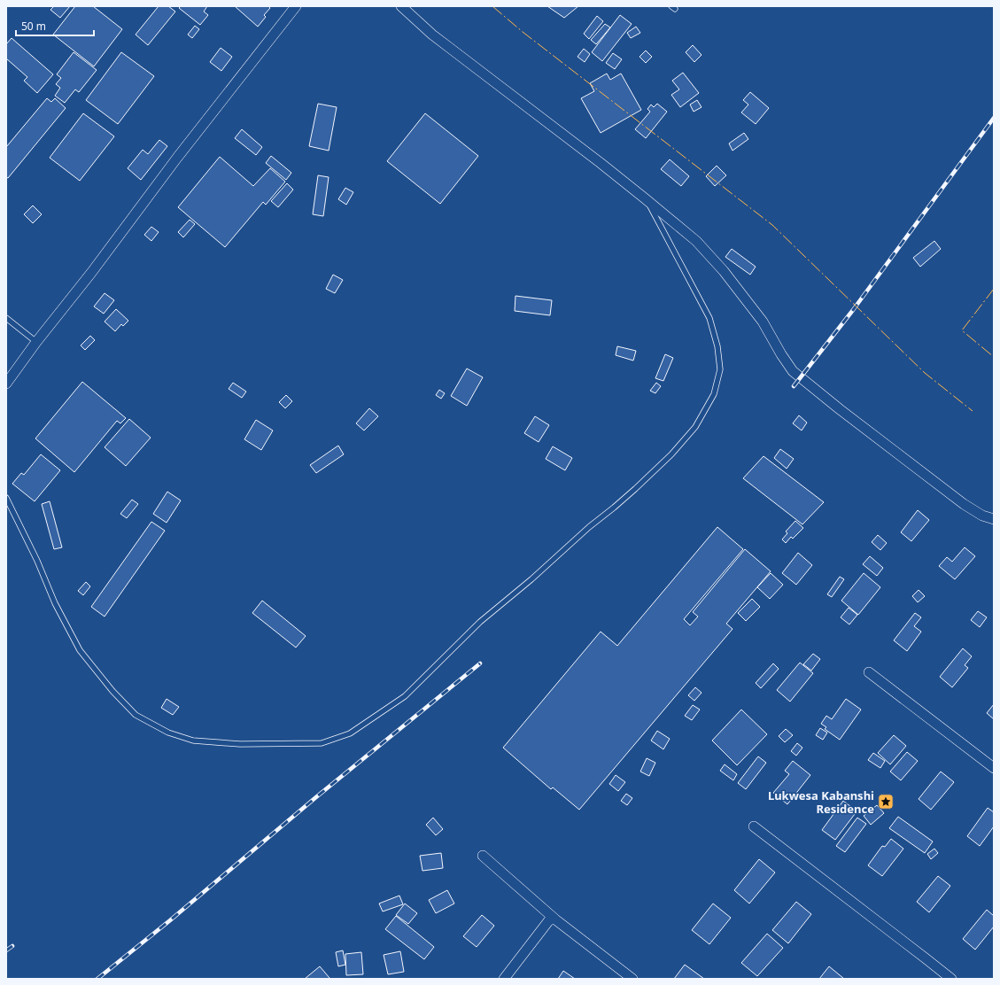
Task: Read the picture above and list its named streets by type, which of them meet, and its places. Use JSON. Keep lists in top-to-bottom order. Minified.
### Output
{"places":{"place":["Lukwesa Kabanshi Residence"]},"scale_bar":"50 m"}
